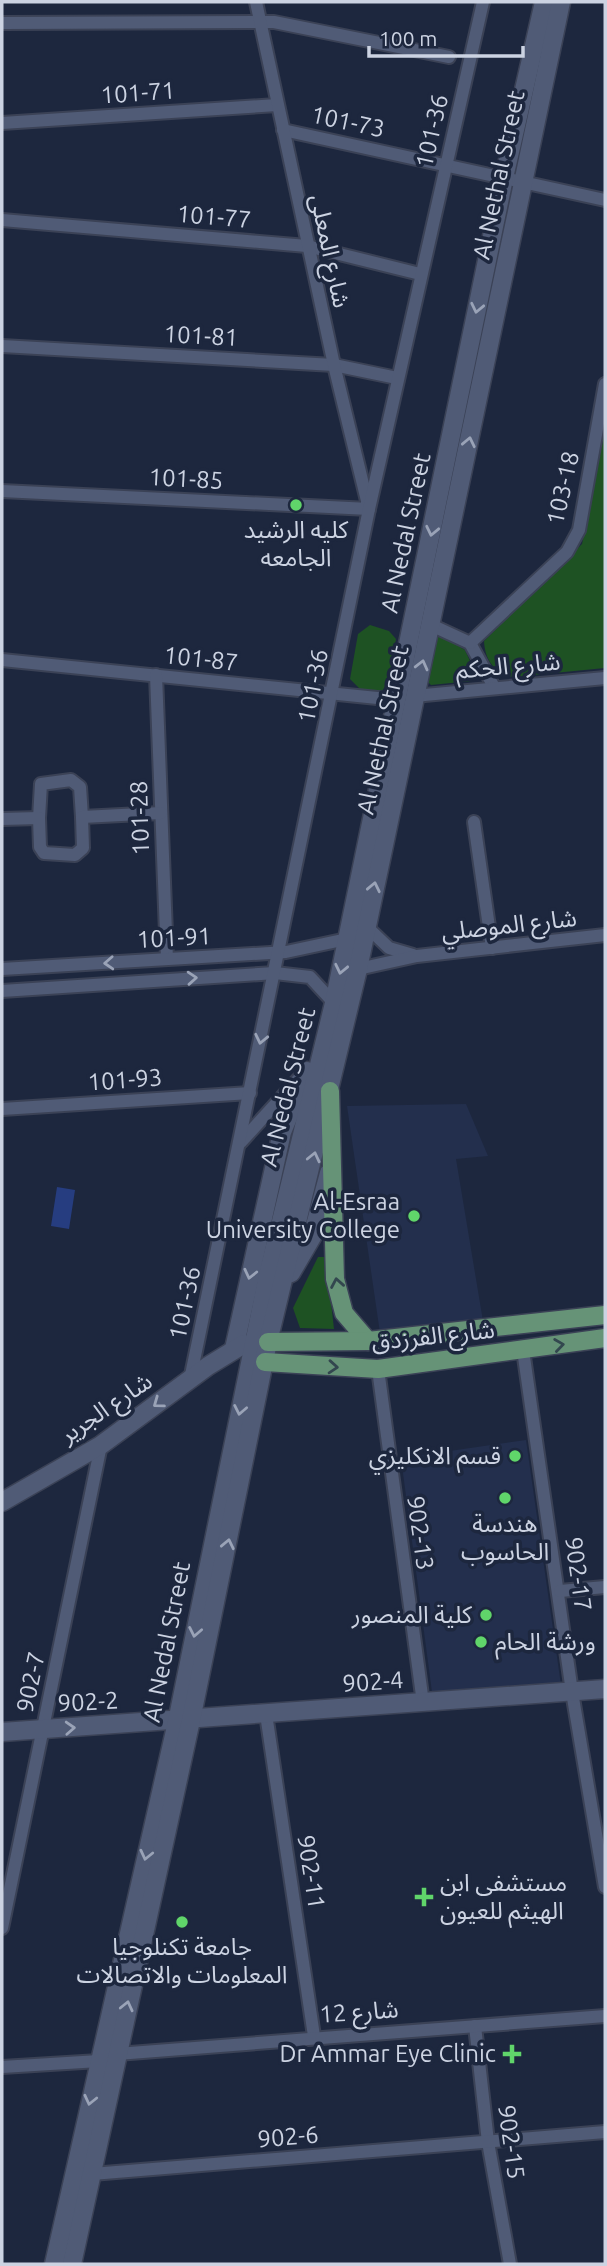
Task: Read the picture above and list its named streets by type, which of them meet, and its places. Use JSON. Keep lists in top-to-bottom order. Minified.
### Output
{"streets":{"main road":["Al Nethal Street","Al Nedal Street","شارع الفرزدق","شارع الجرير","902-4","902-2"],"street":["101-71","101-73","101-36","101-77","شارع المعلى","101-81","101-85","103-18","101-87","شارع الحكم","101-28","شارع الموصلي","101-91","101-93","902-13","902-17","902-7","902-11","شارع 12","902-6","902-15"]},"crossings":[["101-71","شارع المعلى"],["101-73","101-36"],["101-73","Al Nethal Street"],["101-73","شارع المعلى"],["101-73","Al Nedal Street"],["101-36","101-77"],["101-36","شارع المعلى"],["101-36","101-81"],["101-36","101-85"],["101-36","101-87"],["101-36","101-91"],["101-36","101-93"],["101-36","شارع الجرير"],["Al Nethal Street","Al Nedal Street"],["Al Nethal Street","101-87"],["Al Nethal Street","شارع الحكم"],["Al Nethal Street","شارع الموصلي"],["Al Nethal Street","شارع الفرزدق"],["Al Nethal Street","شارع الجرير"],["101-77","شارع المعلى"],["شارع المعلى","101-81"],["شارع المعلى","101-85"],["Al Nedal Street","101-87"],["Al Nedal Street","شارع الحكم"],["Al Nedal Street","101-91"],["Al Nedal Street","شارع الفرزدق"],["Al Nedal Street","شارع الجرير"],["Al Nedal Street","902-4"],["Al Nedal Street","902-2"],["Al Nedal Street","شارع 12"],["Al Nedal Street","902-6"],["101-87","شارع الحكم"],["101-87","101-28"],["101-28","101-91"],["شارع الفرزدق","شارع الجرير"],["شارع الفرزدق","902-13"],["شارع الفرزدق","902-17"],["شارع الجرير","902-7"],["902-13","902-4"],["902-17","902-4"],["902-7","902-2"],["902-4","902-2"],["902-4","902-11"],["902-11","شارع 12"],["شارع 12","902-15"],["902-6","902-15"]],"one_way":["شارع الجرير","902-2"],"places":{"other":["كليه الرشيد الجامعه","Al-Esraa University College","قسم الانكليزي","هندسة الحاسوب","كلية المنصور","ورشة الحام","جامعة تكنلوجيا المعلومات والاتصالات"],"health":["مستشفى ابن الهيثم للعيون","Dr Ammar Eye Clinic"]},"scale_bar":"100 m"}
